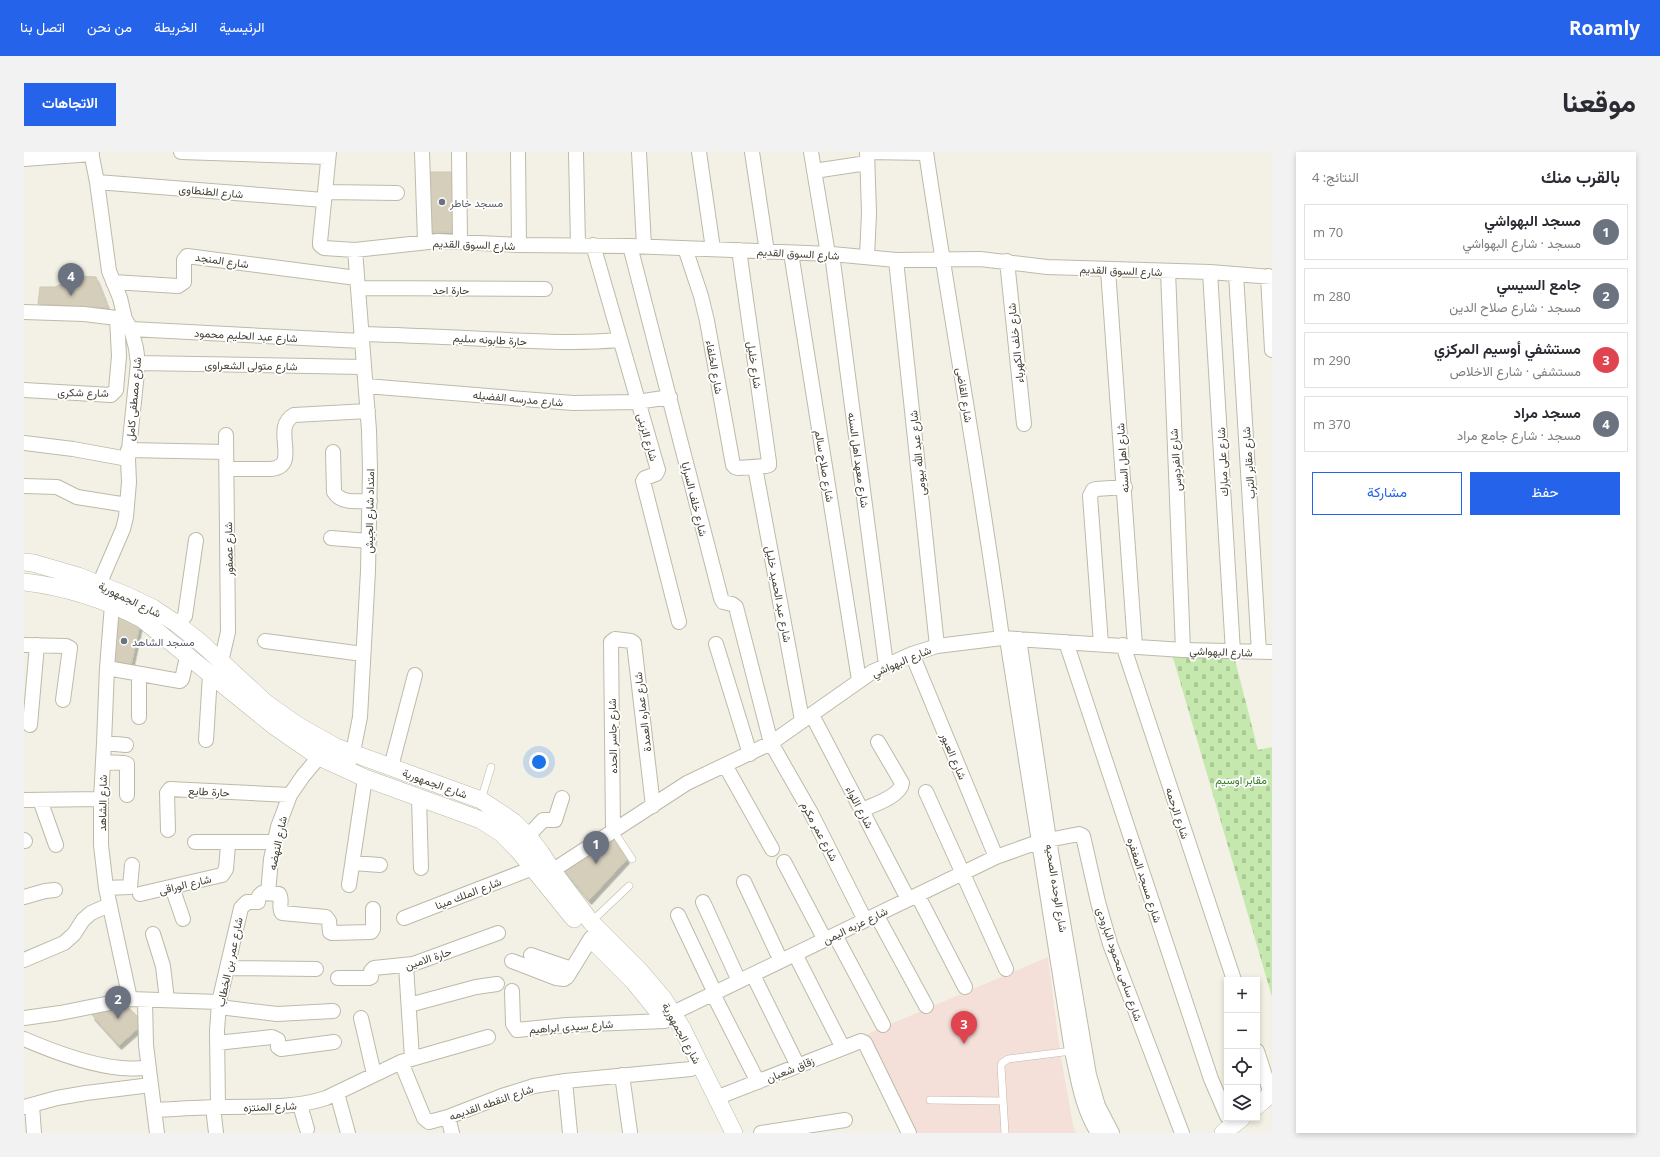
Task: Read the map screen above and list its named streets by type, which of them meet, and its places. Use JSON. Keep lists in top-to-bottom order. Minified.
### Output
{"streets":{"street":["شارع الطنطاوى","شارع السوق القديم","شارع المنجد","حارة احد","شارع عبد الحليم محمود","حارة طابونه سليم","شارع خلف الكهرباء","شارع متولى الشعراوى","شارع خليل","شارع الخلفاء","شارع شكرى","شارع القاضى","شارع مدرسه الفضيله","شارع مصطفى كامل","شارع الزينى","شارع عبد الله بيومى","شارع اهل السنه","شارع معهد اهل السنه","شارع الفردوس","شارع على مبارك","شارع مقابر الترب","شارع صلاح سالم","شارع خلف السرايا","امتداد شارع الجيش","شارع عصفور","شارع عبد الحميد خليل","شارع الجمهورية","شارع البهواشي","شارع عماره العمدة","شارع جاسر الحده","شارع العبور","حارة طايع","شارع الشاهد","شارع اللواء","شارع الرحمه","شارع عمر مكرم","شارع النهضه","شارع مسجد المغفره","شارع الوراقى","شارع الوحده الصحيه","شارع الملك مينا","شارع عزبه اليمن","حارة الامين","شارع عمر بن الخطاب","شارع سامى محمود البارودى","شارع سيدى ابراهيم","زقاق شعبان","شارع النقطه القديمه","شارع المنتزه"]},"crossings":[["شارع الطنطاوى","شارع السوق القديم"],["شارع الطنطاوى","شارع مصطفى كامل"],["شارع السوق القديم","شارع خلف الكهرباء"],["شارع السوق القديم","شارع خليل"],["شارع السوق القديم","شارع الخلفاء"],["شارع السوق القديم","شارع القاضى"],["شارع السوق القديم","شارع الزينى"],["شارع السوق القديم","شارع عبد الله بيومى"],["شارع السوق القديم","شارع اهل السنه"],["شارع السوق القديم","شارع معهد اهل السنه"],["شارع السوق القديم","شارع الفردوس"],["شارع السوق القديم","شارع على مبارك"],["شارع السوق القديم","شارع مقابر الترب"],["شارع السوق القديم","شارع صلاح سالم"],["شارع السوق القديم","شارع خلف السرايا"],["شارع السوق القديم","امتداد شارع الجيش"],["شارع المنجد","حارة احد"],["شارع المنجد","شارع مصطفى كامل"],["شارع المنجد","امتداد شارع الجيش"],["حارة احد","امتداد شارع الجيش"],["شارع عبد الحليم محمود","حارة طابونه سليم"],["شارع عبد الحليم محمود","شارع شكرى"],["شارع عبد الحليم محمود","شارع مصطفى كامل"],["شارع عبد الحليم محمود","امتداد شارع الجيش"],["حارة طابونه سليم","شارع الزينى"],["حارة طابونه سليم","امتداد شارع الجيش"],["شارع متولى الشعراوى","شارع مصطفى كامل"],["شارع متولى الشعراوى","امتداد شارع الجيش"],["شارع خليل","شارع الخلفاء"],["شارع خليل","شارع عبد الحميد خليل"],["شارع الخلفاء","شارع عبد الحميد خليل"],["شارع شكرى","شارع مصطفى كامل"],["شارع القاضى","شارع البهواشي"],["شارع القاضى","شارع الوحده الصحيه"],["شارع مدرسه الفضيله","شارع الزينى"],["شارع مدرسه الفضيله","شارع خلف السرايا"],["شارع مدرسه الفضيله","امتداد شارع الجيش"],["شارع مصطفى كامل","شارع الجمهورية"],["شارع عبد الله بيومى","شارع البهواشي"],["شارع اهل السنه","شارع البهواشي"],["شارع اهل السنه","شارع الرحمه"],["شارع معهد اهل السنه","شارع البهواشي"],["شارع الفردوس","شارع البهواشي"],["شارع على مبارك","شارع البهواشي"],["شارع مقابر الترب","شارع البهواشي"],["شارع صلاح سالم","شارع البهواشي"],["شارع خلف السرايا","شارع البهواشي"],["شارع خلف السرايا","شارع عمر مكرم"],["امتداد شارع الجيش","شارع الجمهورية"],["شارع عصفور","شارع الجمهورية"],["شارع عبد الحميد خليل","شارع البهواشي"],["شارع عبد الحميد خليل","شارع اللواء"],["شارع الجمهورية","شارع البهواشي"],["شارع الجمهورية","شارع الشاهد"],["شارع الجمهورية","شارع النهضه"],["شارع الجمهورية","شارع الملك مينا"],["شارع الجمهورية","شارع عزبه اليمن"],["شارع الجمهورية","شارع سيدى ابراهيم"],["شارع الجمهورية","زقاق شعبان"],["شارع الجمهورية","شارع النقطه القديمه"],["شارع البهواشي","شارع عماره العمدة"],["شارع البهواشي","شارع جاسر الحده"],["شارع البهواشي","شارع العبور"],["شارع البهواشي","شارع اللواء"],["شارع البهواشي","شارع الرحمه"],["شارع البهواشي","شارع عمر مكرم"],["شارع البهواشي","شارع مسجد المغفره"],["شارع البهواشي","شارع الوحده الصحيه"],["شارع البهواشي","شارع الملك مينا"],["شارع عماره العمدة","شارع جاسر الحده"],["شارع العبور","شارع عزبه اليمن"],["حارة طايع","شارع النهضه"],["شارع اللواء","شارع عزبه اليمن"],["شارع عمر مكرم","شارع عزبه اليمن"],["شارع النهضه","شارع عمر بن الخطاب"],["شارع الوحده الصحيه","شارع عزبه اليمن"],["شارع الوحده الصحيه","شارع سامى محمود البارودى"],["شارع عزبه اليمن","شارع سامى محمود البارودى"],["شارع عزبه اليمن","شارع سيدى ابراهيم"],["شارع عمر بن الخطاب","شارع المنتزه"],["شارع النقطه القديمه","شارع المنتزه"]],"parks":["مقابر اوسيم"],"places":["مسجد خاطر","مسجد الشاهد"],"page":{"header":"Roamly","nav":["الرئيسية","الخريطة","من نحن","اتصل بنا"],"title":"موقعنا","buttons":["الاتجاهات",["حفظ","مشاركة"]],"heading":["بالقرب منك","النتائج: 4"],"list":[{"mark":"1","name":"مسجد البهواشي","note":"مسجد · شارع البهواشي","value":"70 m"},{"mark":"2","name":"جامع السيسي","note":"مسجد · شارع صلاح الدين","value":"280 m"},{"mark":"3","name":"مستشفي أوسيم المركزي","note":"مستشفى · شارع الاخلاص","value":"290 m"},{"mark":"4","name":"مسجد مراد","note":"مسجد · شارع جامع مراد","value":"370 m"}],"pins":["4","1","2","3"],"map_buttons":["+","−"]}}
